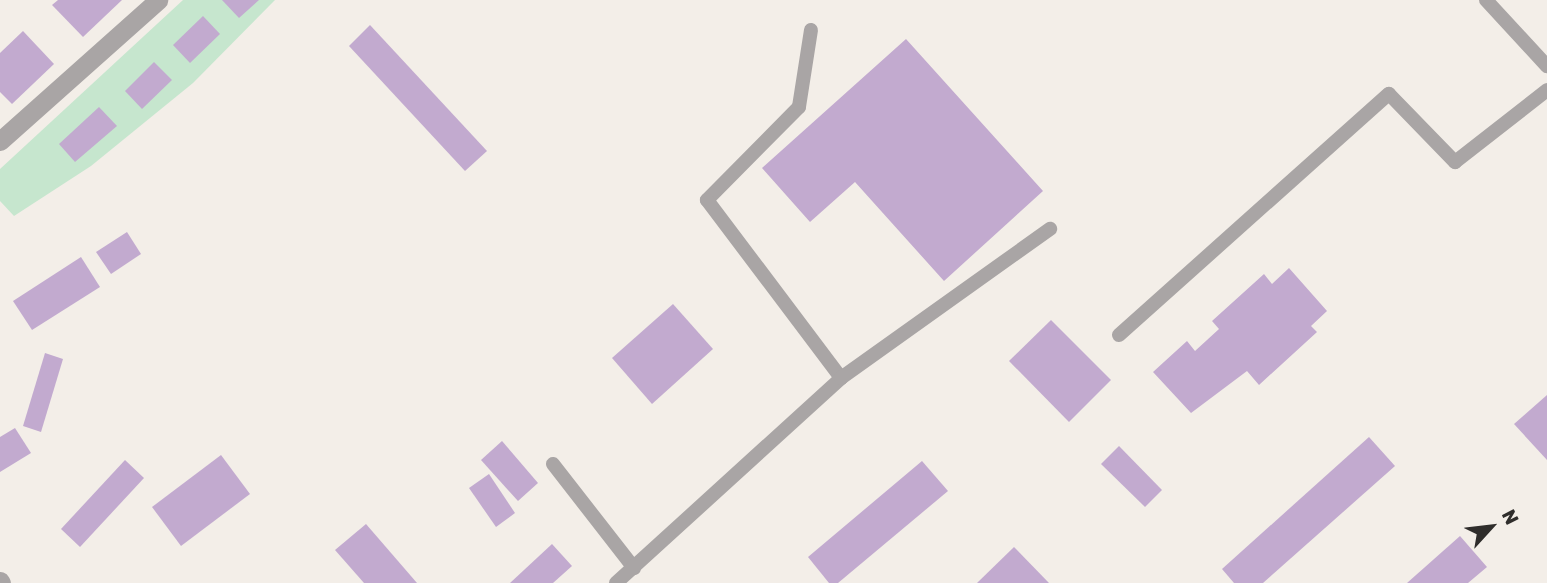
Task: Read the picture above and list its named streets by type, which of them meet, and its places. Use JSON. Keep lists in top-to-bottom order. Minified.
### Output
{"north":"top right"}
